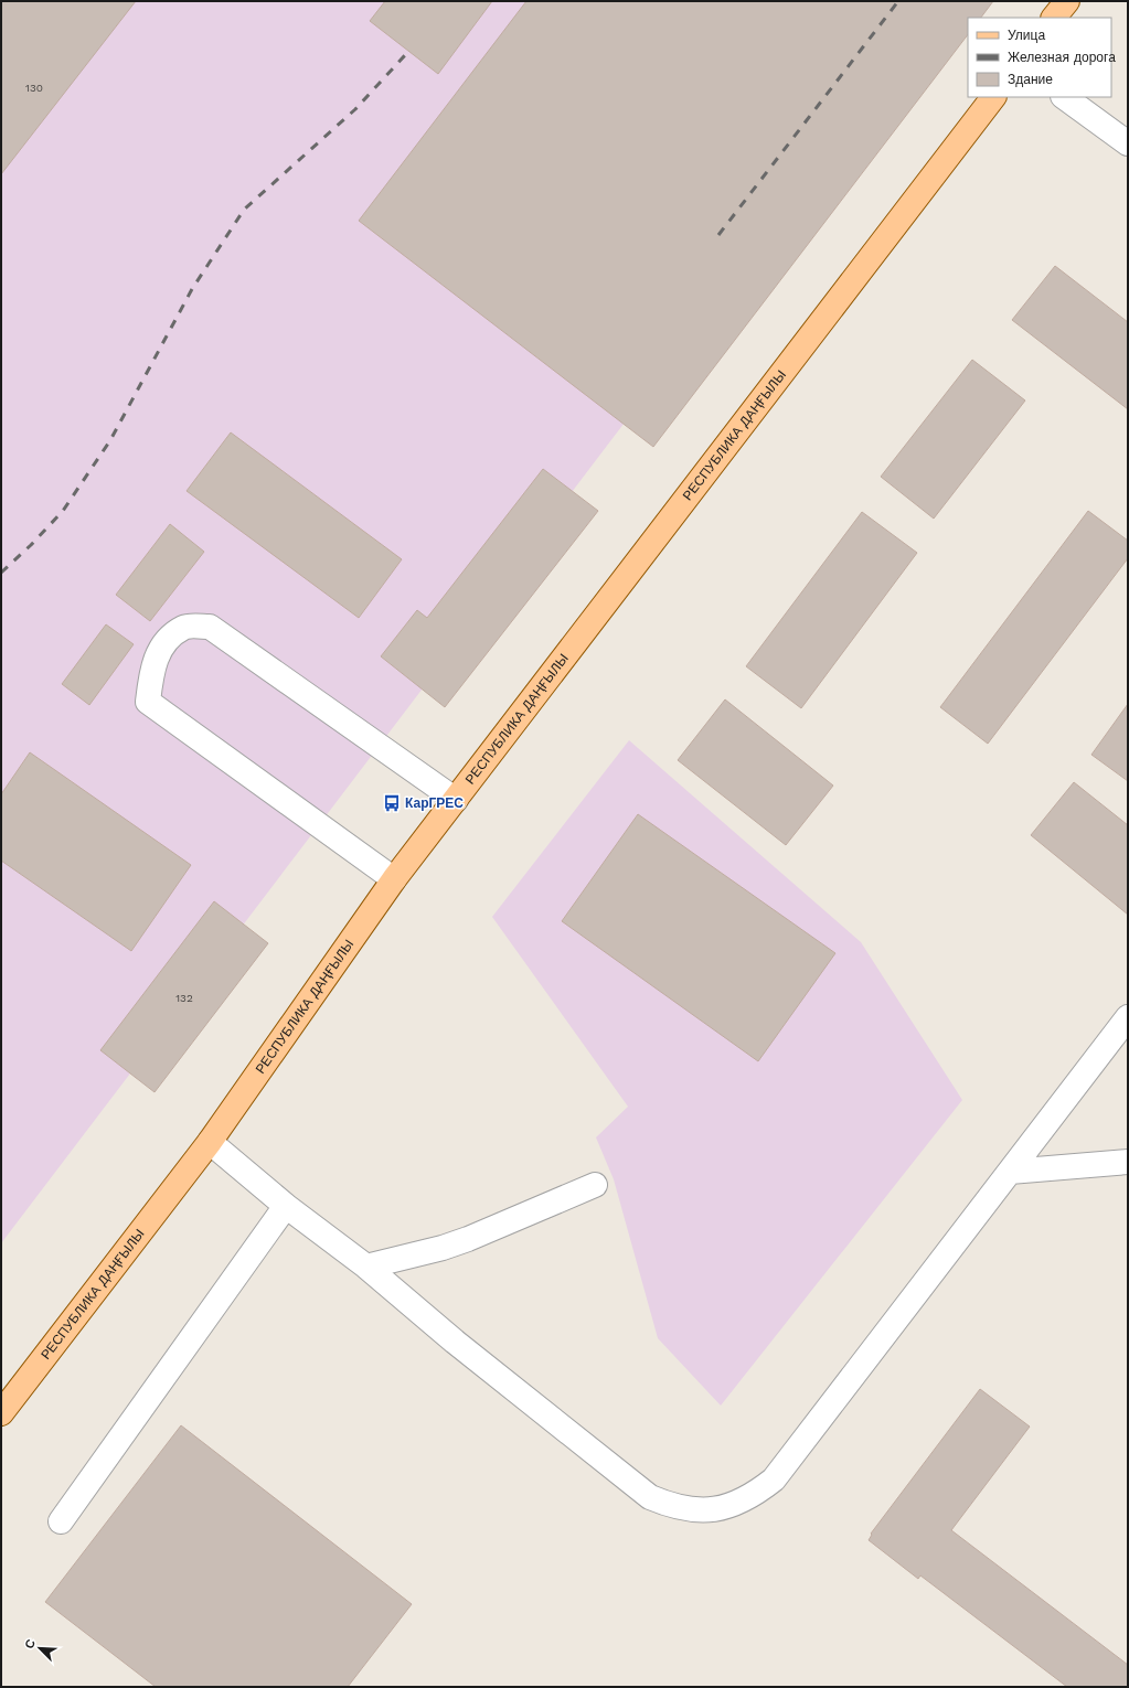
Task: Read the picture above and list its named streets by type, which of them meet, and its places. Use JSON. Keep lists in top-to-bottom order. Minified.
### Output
{"streets":{"main road":["РЕСПУБЛИКА ДАҢҒЫЛЫ"]},"places":{"bus stop":["КарГРЕС"]},"house_numbers":["130","132"],"legend":["Улица","Железная дорога","Здание"],"north":"top left"}
